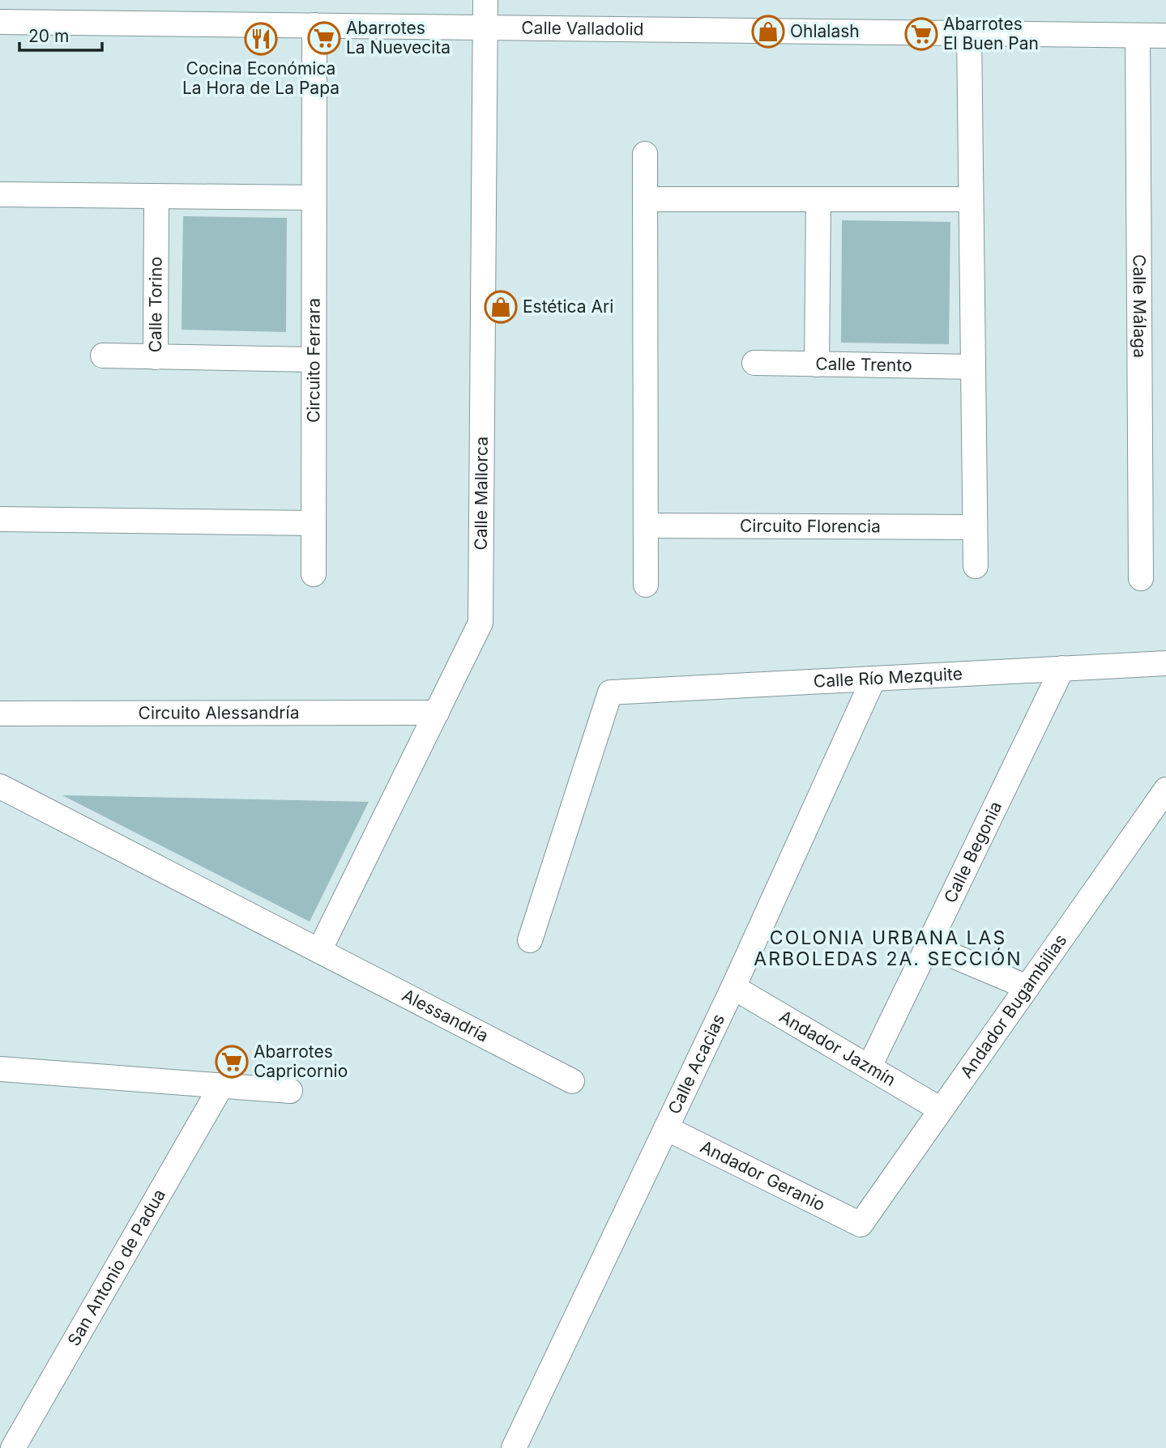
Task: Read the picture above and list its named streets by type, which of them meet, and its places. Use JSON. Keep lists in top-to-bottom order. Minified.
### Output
{"streets":{"street":["Calle Valladolid","Calle Torino","Calle Málaga","Circuito Ferrara","Calle Trento","Calle Mallorca","Circuito Florencia","Calle Río Mezquite","Circuito Alessandría","Calle Begonia","Andador Bugambilias","Alessandría","Andador Jazmín","Calle Acacias","Andador Geranio","San Antonio de Padua"]},"crossings":[["Calle Valladolid","Calle Málaga"],["Calle Valladolid","Circuito Ferrara"],["Calle Valladolid","Calle Mallorca"],["Calle Torino","Circuito Ferrara"],["Calle Mallorca","Circuito Alessandría"],["Calle Mallorca","Alessandría"],["Calle Río Mezquite","Calle Begonia"],["Calle Río Mezquite","Calle Acacias"],["Calle Begonia","Andador Jazmín"],["Andador Bugambilias","Andador Jazmín"],["Andador Bugambilias","Andador Geranio"],["Andador Jazmín","Calle Acacias"],["Calle Acacias","Andador Geranio"]],"districts":["COLONIA URBANA LAS ARBOLEDAS 2A. SECCIÓN"],"places":{"shop":["Ohlalash","Estética Ari"],"supermarket":["Abarrotes El Buen Pan","Abarrotes La Nuevecita","Abarrotes Capricornio"],"restaurant":["Cocina Económica La Hora de La Papa"]},"scale_bar":"20 m"}
